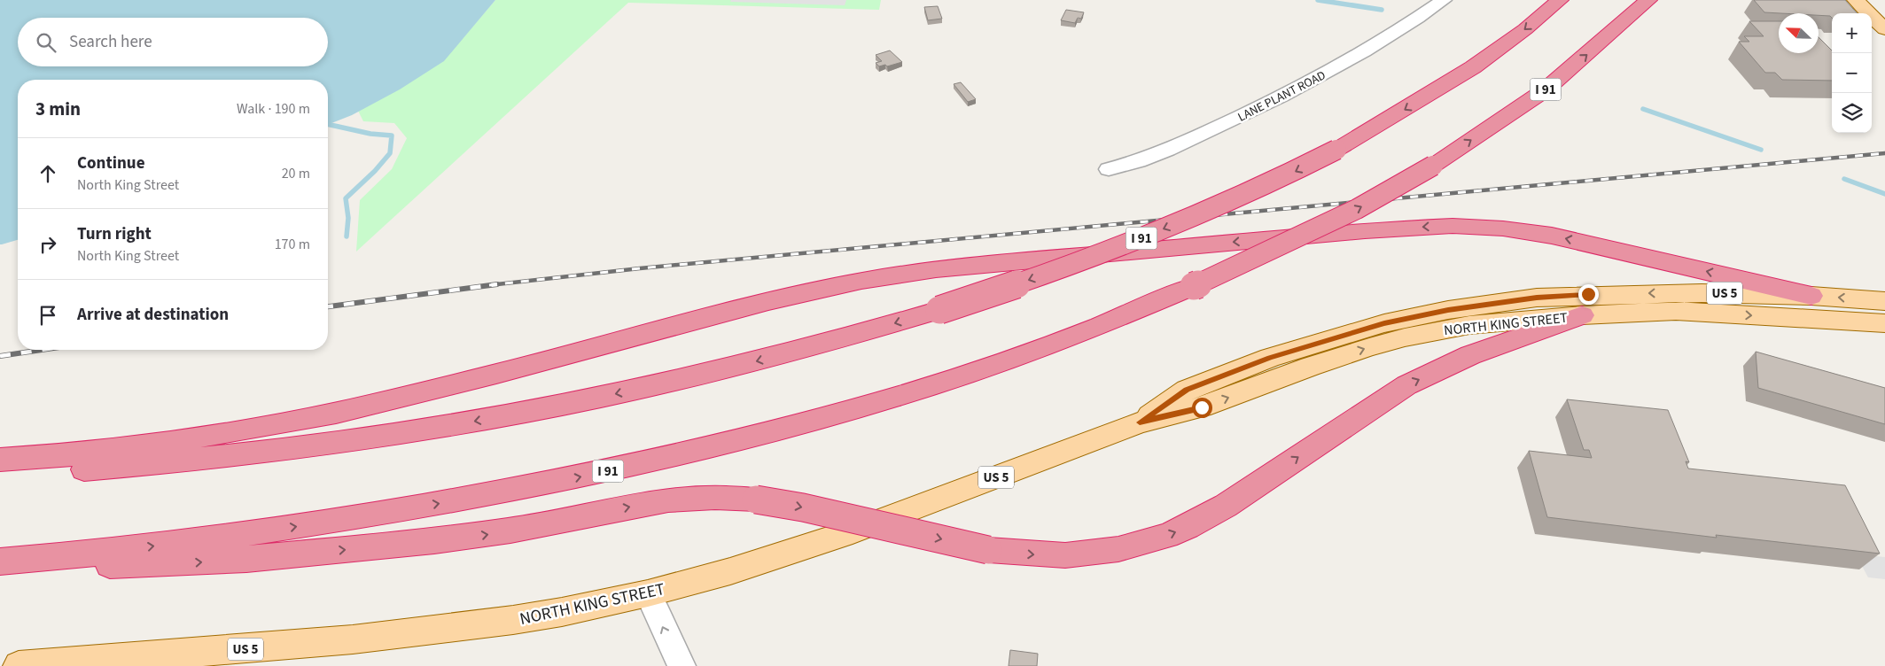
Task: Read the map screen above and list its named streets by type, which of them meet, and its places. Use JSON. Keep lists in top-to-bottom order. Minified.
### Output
{"streets":{"highway":["I 91"],"main road":["US 5","NORTH KING STREET"],"street":["LANE PLANT ROAD"]},"north":"top left","page":{"map_buttons":["+","−"],"search":"Search here","heading":["3 min","Walk · 190 m"],"list":[["Continue","North King Street","20 m"],["Turn right","North King Street","170 m"],"Arrive at destination"]}}
